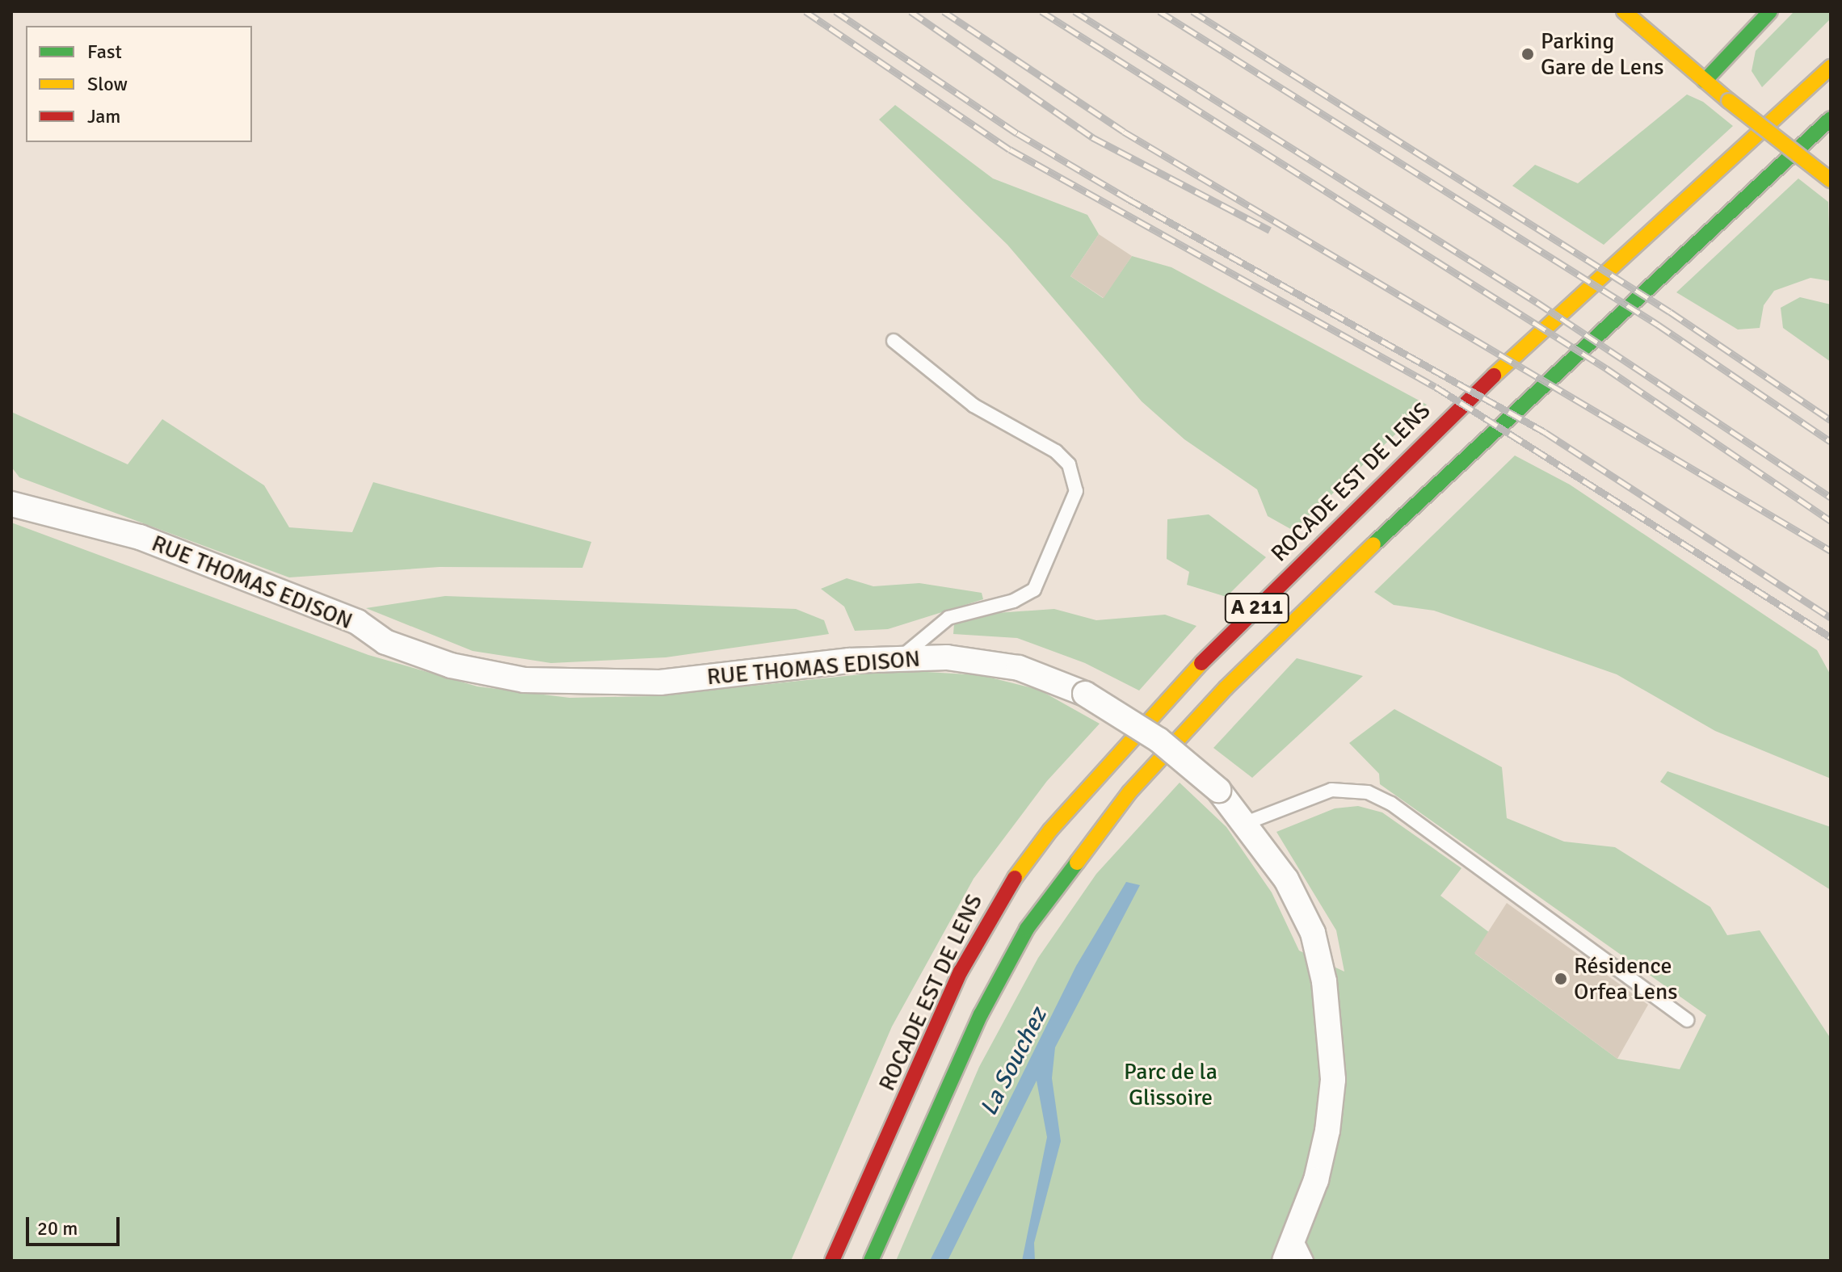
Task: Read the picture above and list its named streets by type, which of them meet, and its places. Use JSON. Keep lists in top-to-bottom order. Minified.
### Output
{"streets":{"main road":["ROCADE EST DE LENS","A 211"],"street":["RUE THOMAS EDISON"]},"water":["La Souchez"],"parks":["Parc de la Glissoire"],"places":["Parking Gare de Lens","Résidence Orfea Lens"],"legend":["Fast","Slow","Jam"],"scale_bar":"20 m"}
